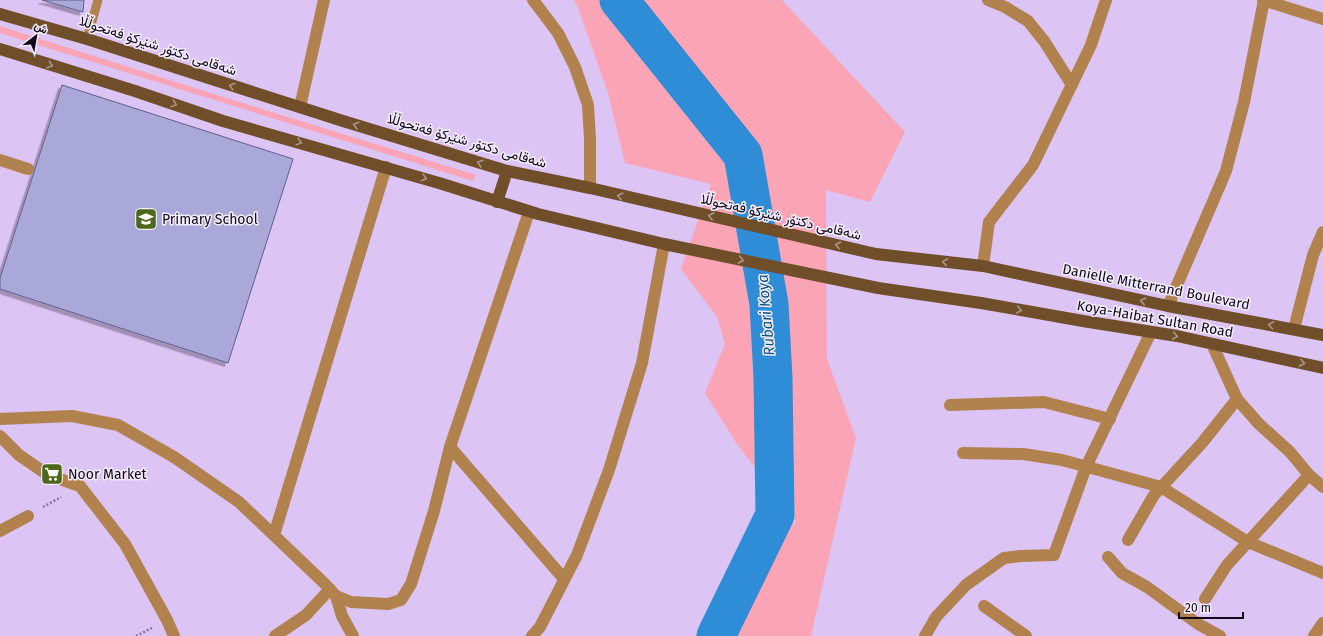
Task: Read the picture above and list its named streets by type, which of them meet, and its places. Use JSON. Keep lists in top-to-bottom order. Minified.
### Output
{"streets":{"main road":["شەقامی دکتۆر شێرکۆ فەتحوڵڵا","Danielle Mitterrand Boulevard","Koya-Haibat Sultan Road"]},"crossings":[["شەقامی دکتۆر شێرکۆ فەتحوڵڵا","Danielle Mitterrand Boulevard"]],"one_way":["Danielle Mitterrand Boulevard","Koya-Haibat Sultan Road"],"water":["Rubari Koya"],"places":{"school or university":["Primary School"],"supermarket":["Noor Market"]},"scale_bar":"20 m","north":"top right"}
